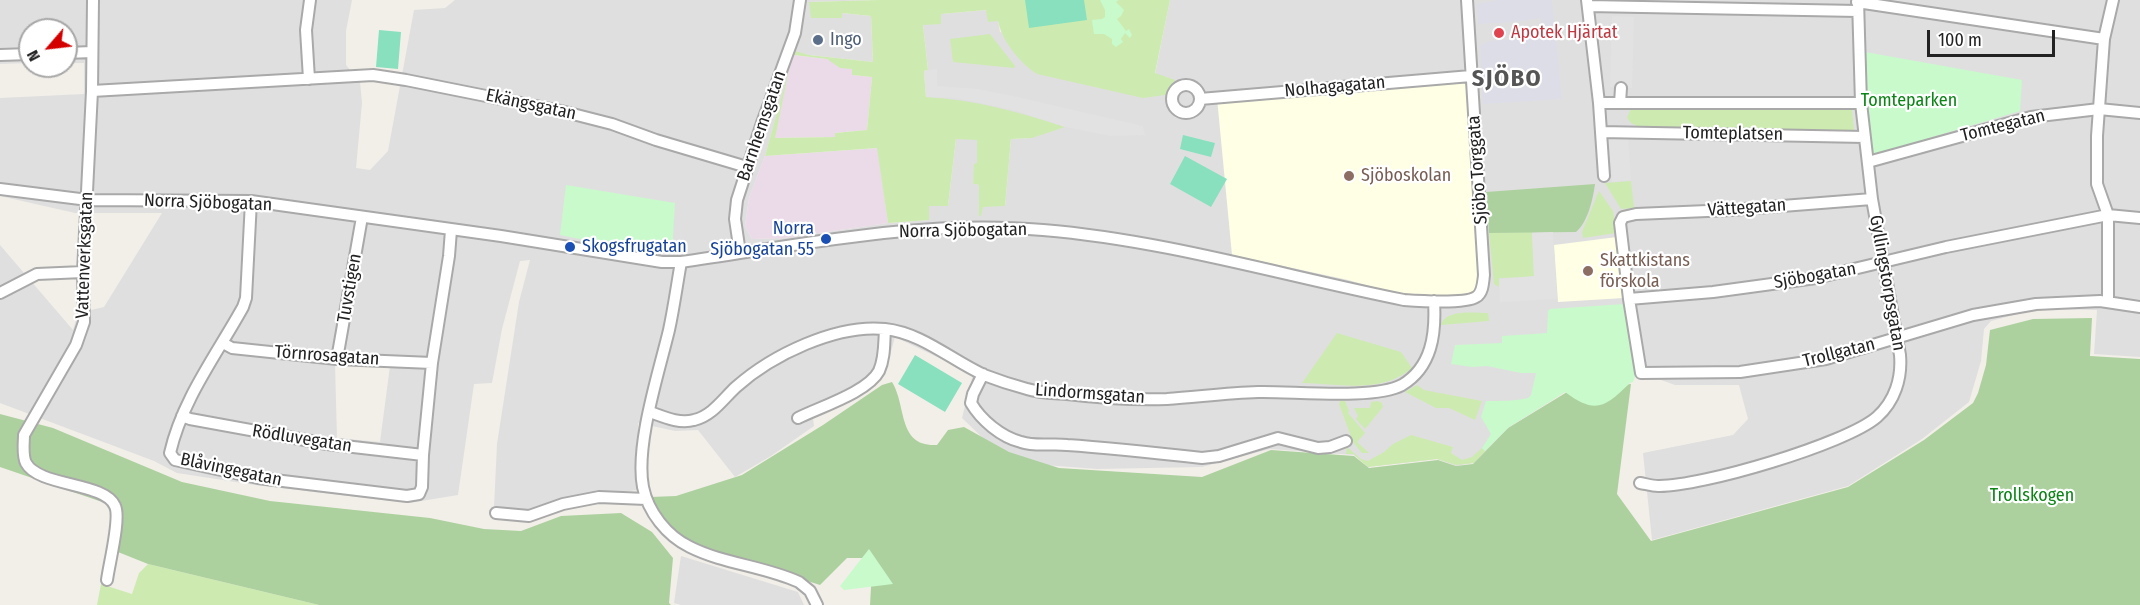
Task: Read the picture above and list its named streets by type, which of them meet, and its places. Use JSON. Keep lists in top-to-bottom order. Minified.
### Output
{"streets":{"street":["Nolhagagatan","Ekängsgatan","Barnhemsgatan","Tomtegatan","Tomteplatsen","Sjöbo Torggata","Norra Sjöbogatan","Vättegatan","Vattenverksgatan","Sjöbogatan","Gyllingstorpsgatan","Tuvstigen","Trollgatan","Törnrosagatan","Lindormsgatan","Rödluvegatan","Blåvingegatan"]},"crossings":[["Nolhagagatan","Sjöbo Torggata"],["Ekängsgatan","Barnhemsgatan"],["Ekängsgatan","Vattenverksgatan"],["Barnhemsgatan","Norra Sjöbogatan"],["Tomtegatan","Gyllingstorpsgatan"],["Tomteplatsen","Gyllingstorpsgatan"],["Sjöbo Torggata","Norra Sjöbogatan"],["Norra Sjöbogatan","Vattenverksgatan"],["Norra Sjöbogatan","Tuvstigen"],["Norra Sjöbogatan","Lindormsgatan"],["Norra Sjöbogatan","Blåvingegatan"],["Vättegatan","Sjöbogatan"],["Vättegatan","Gyllingstorpsgatan"],["Vättegatan","Trollgatan"],["Sjöbogatan","Gyllingstorpsgatan"],["Sjöbogatan","Trollgatan"],["Gyllingstorpsgatan","Trollgatan"],["Tuvstigen","Törnrosagatan"],["Törnrosagatan","Blåvingegatan"],["Rödluvegatan","Blåvingegatan"]],"districts":["SJÖBO"],"parks":["Tomteparken","Trollskogen"],"places":["Apotek Hjärtat","Ingo","Sjöboskolan","Norra Sjöbogatan 55","Skogsfrugatan","Skattkistans förskola"],"scale_bar":"100 m","north":"bottom left"}
